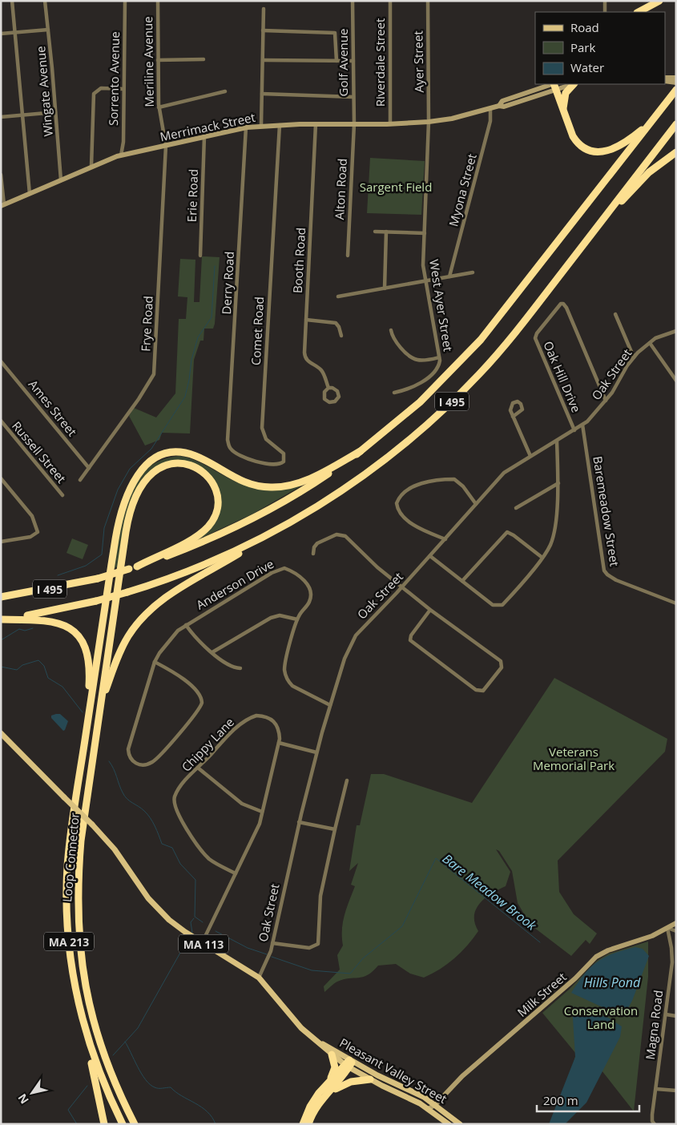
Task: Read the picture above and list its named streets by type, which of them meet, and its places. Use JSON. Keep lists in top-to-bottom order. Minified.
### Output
{"streets":{"highway":["I 495","Loop Connector","MA 213"],"main road":["Merrimack Street","MA 113","Milk Street","Pleasant Valley Street"],"street":["Meriline Avenue","Ayer Street","Golf Avenue","Riverdale Street","Sorrento Avenue","Wingate Avenue","Alton Road","Myona Street","Erie Road","Booth Road","Derry Road","West Ayer Street","Frye Road","Comet Road","Oak Street","Oak Hill Drive","Ames Street","Russell Street","Baremeadow Street","Anderson Drive","Chippy Lane","Magna Road"]},"crossings":[["Meriline Avenue","Merrimack Street"],["Meriline Avenue","Frye Road"],["Ayer Street","Merrimack Street"],["Ayer Street","West Ayer Street"],["Golf Avenue","Merrimack Street"],["Golf Avenue","Alton Road"],["Riverdale Street","Merrimack Street"],["Sorrento Avenue","Merrimack Street"],["Wingate Avenue","Merrimack Street"],["Merrimack Street","Alton Road"],["Merrimack Street","Myona Street"],["Merrimack Street","Erie Road"],["Merrimack Street","Booth Road"],["Merrimack Street","Derry Road"],["Merrimack Street","West Ayer Street"],["Merrimack Street","Frye Road"],["Merrimack Street","Comet Road"],["Derry Road","Comet Road"],["Frye Road","Ames Street"],["Oak Street","Oak Hill Drive"],["Oak Street","Baremeadow Street"],["Oak Street","Anderson Drive"],["Oak Street","Pleasant Valley Street"],["Chippy Lane","Pleasant Valley Street"],["Milk Street","Magna Road"],["Milk Street","Pleasant Valley Street"]],"water":["Bare Meadow Brook","Hills Pond"],"parks":["Sargent Field","Veterans Memorial Park","Conservation Land"],"legend":["Road","Park","Water"],"scale_bar":"200 m","north":"bottom left"}
